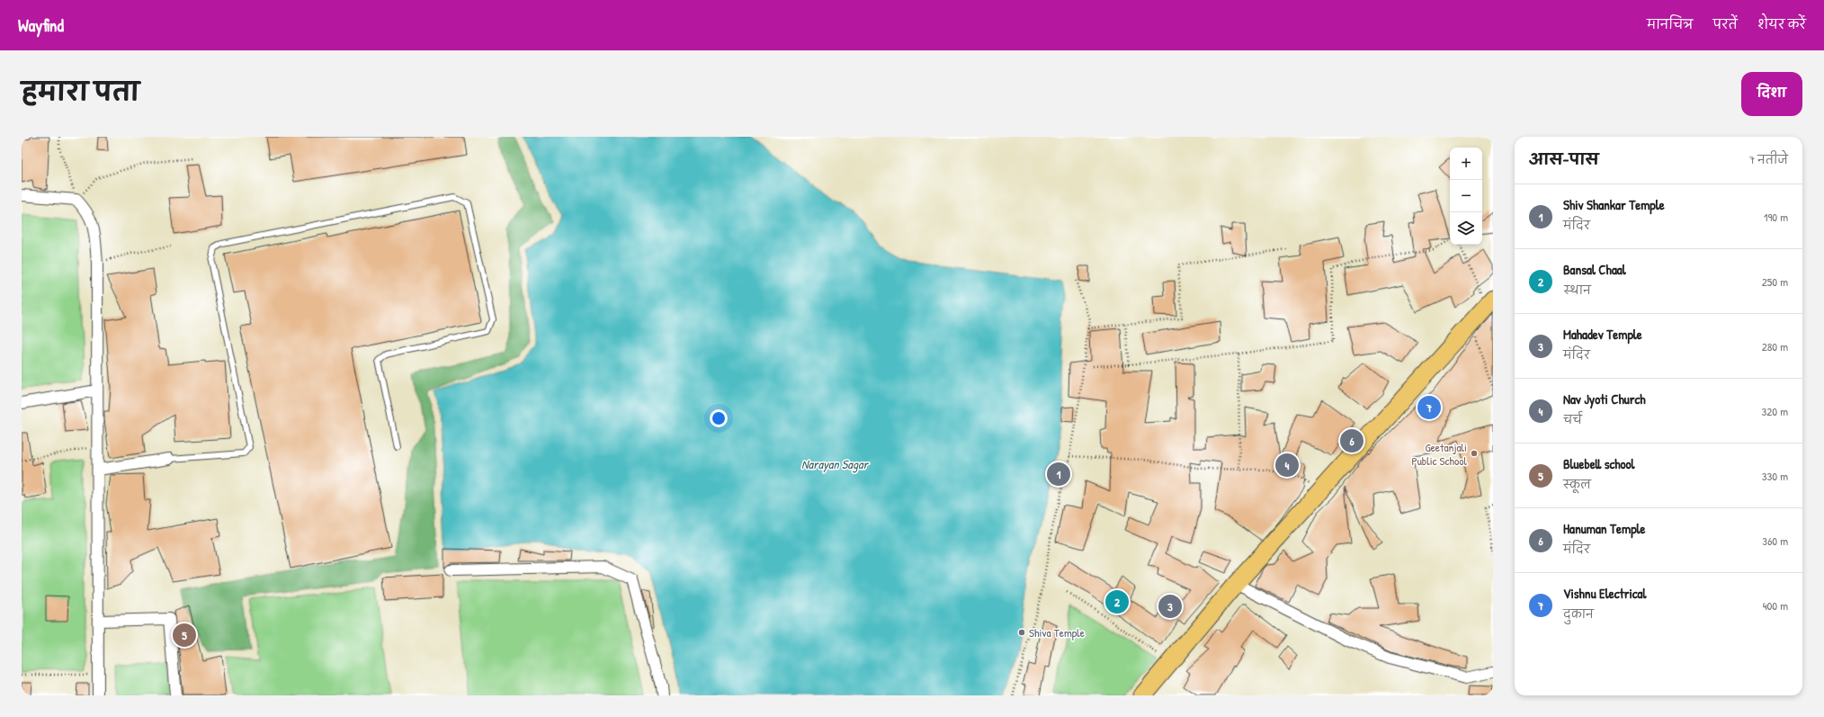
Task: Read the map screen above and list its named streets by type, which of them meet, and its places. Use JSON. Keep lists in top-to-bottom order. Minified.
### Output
{"water":["Narayan Sagar"],"places":["Geetanjali Public School","Shiva Temple"],"page":{"header":"Wayfind","nav":["मानचित्र","परतें","शेयर करें"],"title":"हमारा पता","buttons":"दिशा","heading":["आस-पास","7 नतीजे"],"map_buttons":["+","−"],"list":[{"mark":"1","name":"Shiv Shankar Temple","note":"मंदिर","value":"190 m"},{"mark":"2","name":"Bansal Chaal","note":"स्थान","value":"250 m"},{"mark":"3","name":"Mahadev Temple","note":"मंदिर","value":"280 m"},{"mark":"4","name":"Nav Jyoti Church","note":"चर्च","value":"320 m"},{"mark":"5","name":"Bluebell school","note":"स्कूल","value":"330 m"},{"mark":"6","name":"Hanuman Temple","note":"मंदिर","value":"360 m"},{"mark":"7","name":"Vishnu Electrical","note":"दुकान","value":"400 m"}],"pins":["7","6","4","1","2","3","5"]}}
